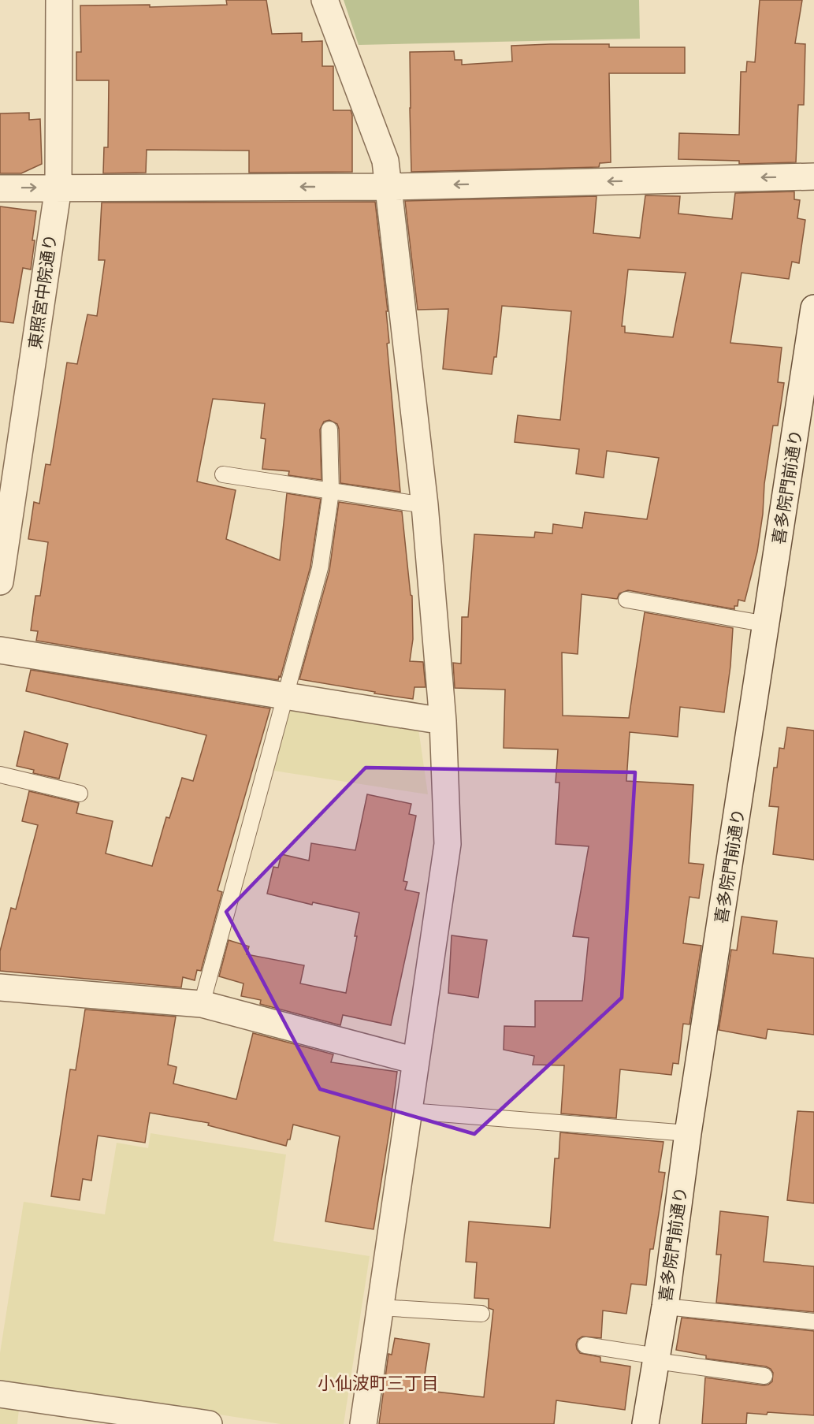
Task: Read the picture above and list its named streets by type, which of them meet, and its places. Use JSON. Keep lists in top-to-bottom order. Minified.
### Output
{"streets":{"street":["東照宮中院通り","喜多院門前通り"]},"districts":["小仙波町三丁目"]}
